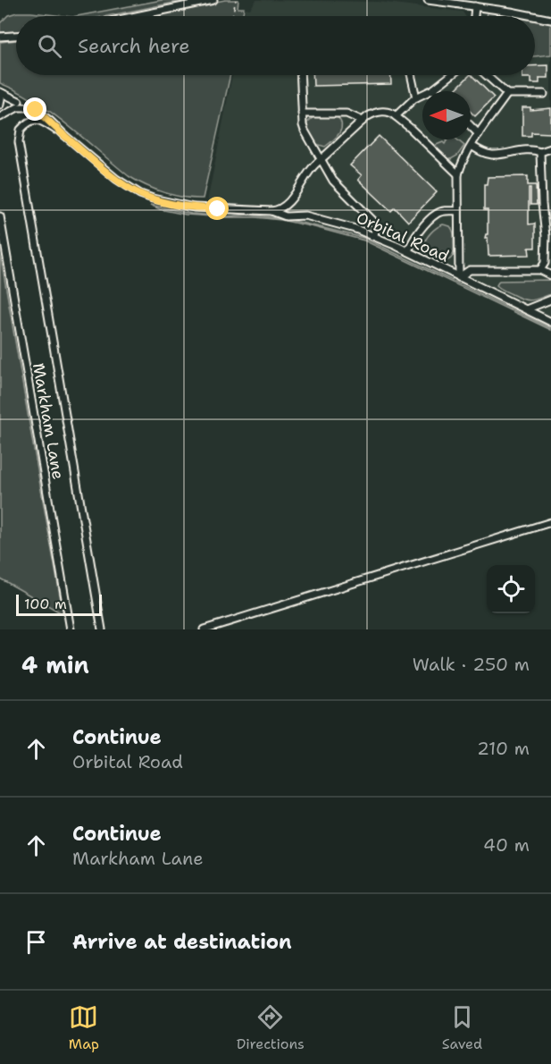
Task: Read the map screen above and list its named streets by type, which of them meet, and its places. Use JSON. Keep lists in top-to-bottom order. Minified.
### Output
{"streets":{"street":["Orbital Road","Markham Lane"]},"scale_bar":"100 m","north":"left","page":{"search":"Search here","scale":"100 m","heading":["4 min","Walk · 250 m"],"list":[["Continue","Orbital Road","210 m"],["Continue","Markham Lane","40 m"],"Arrive at destination"],"nav":["Map","Directions","Saved"]}}
